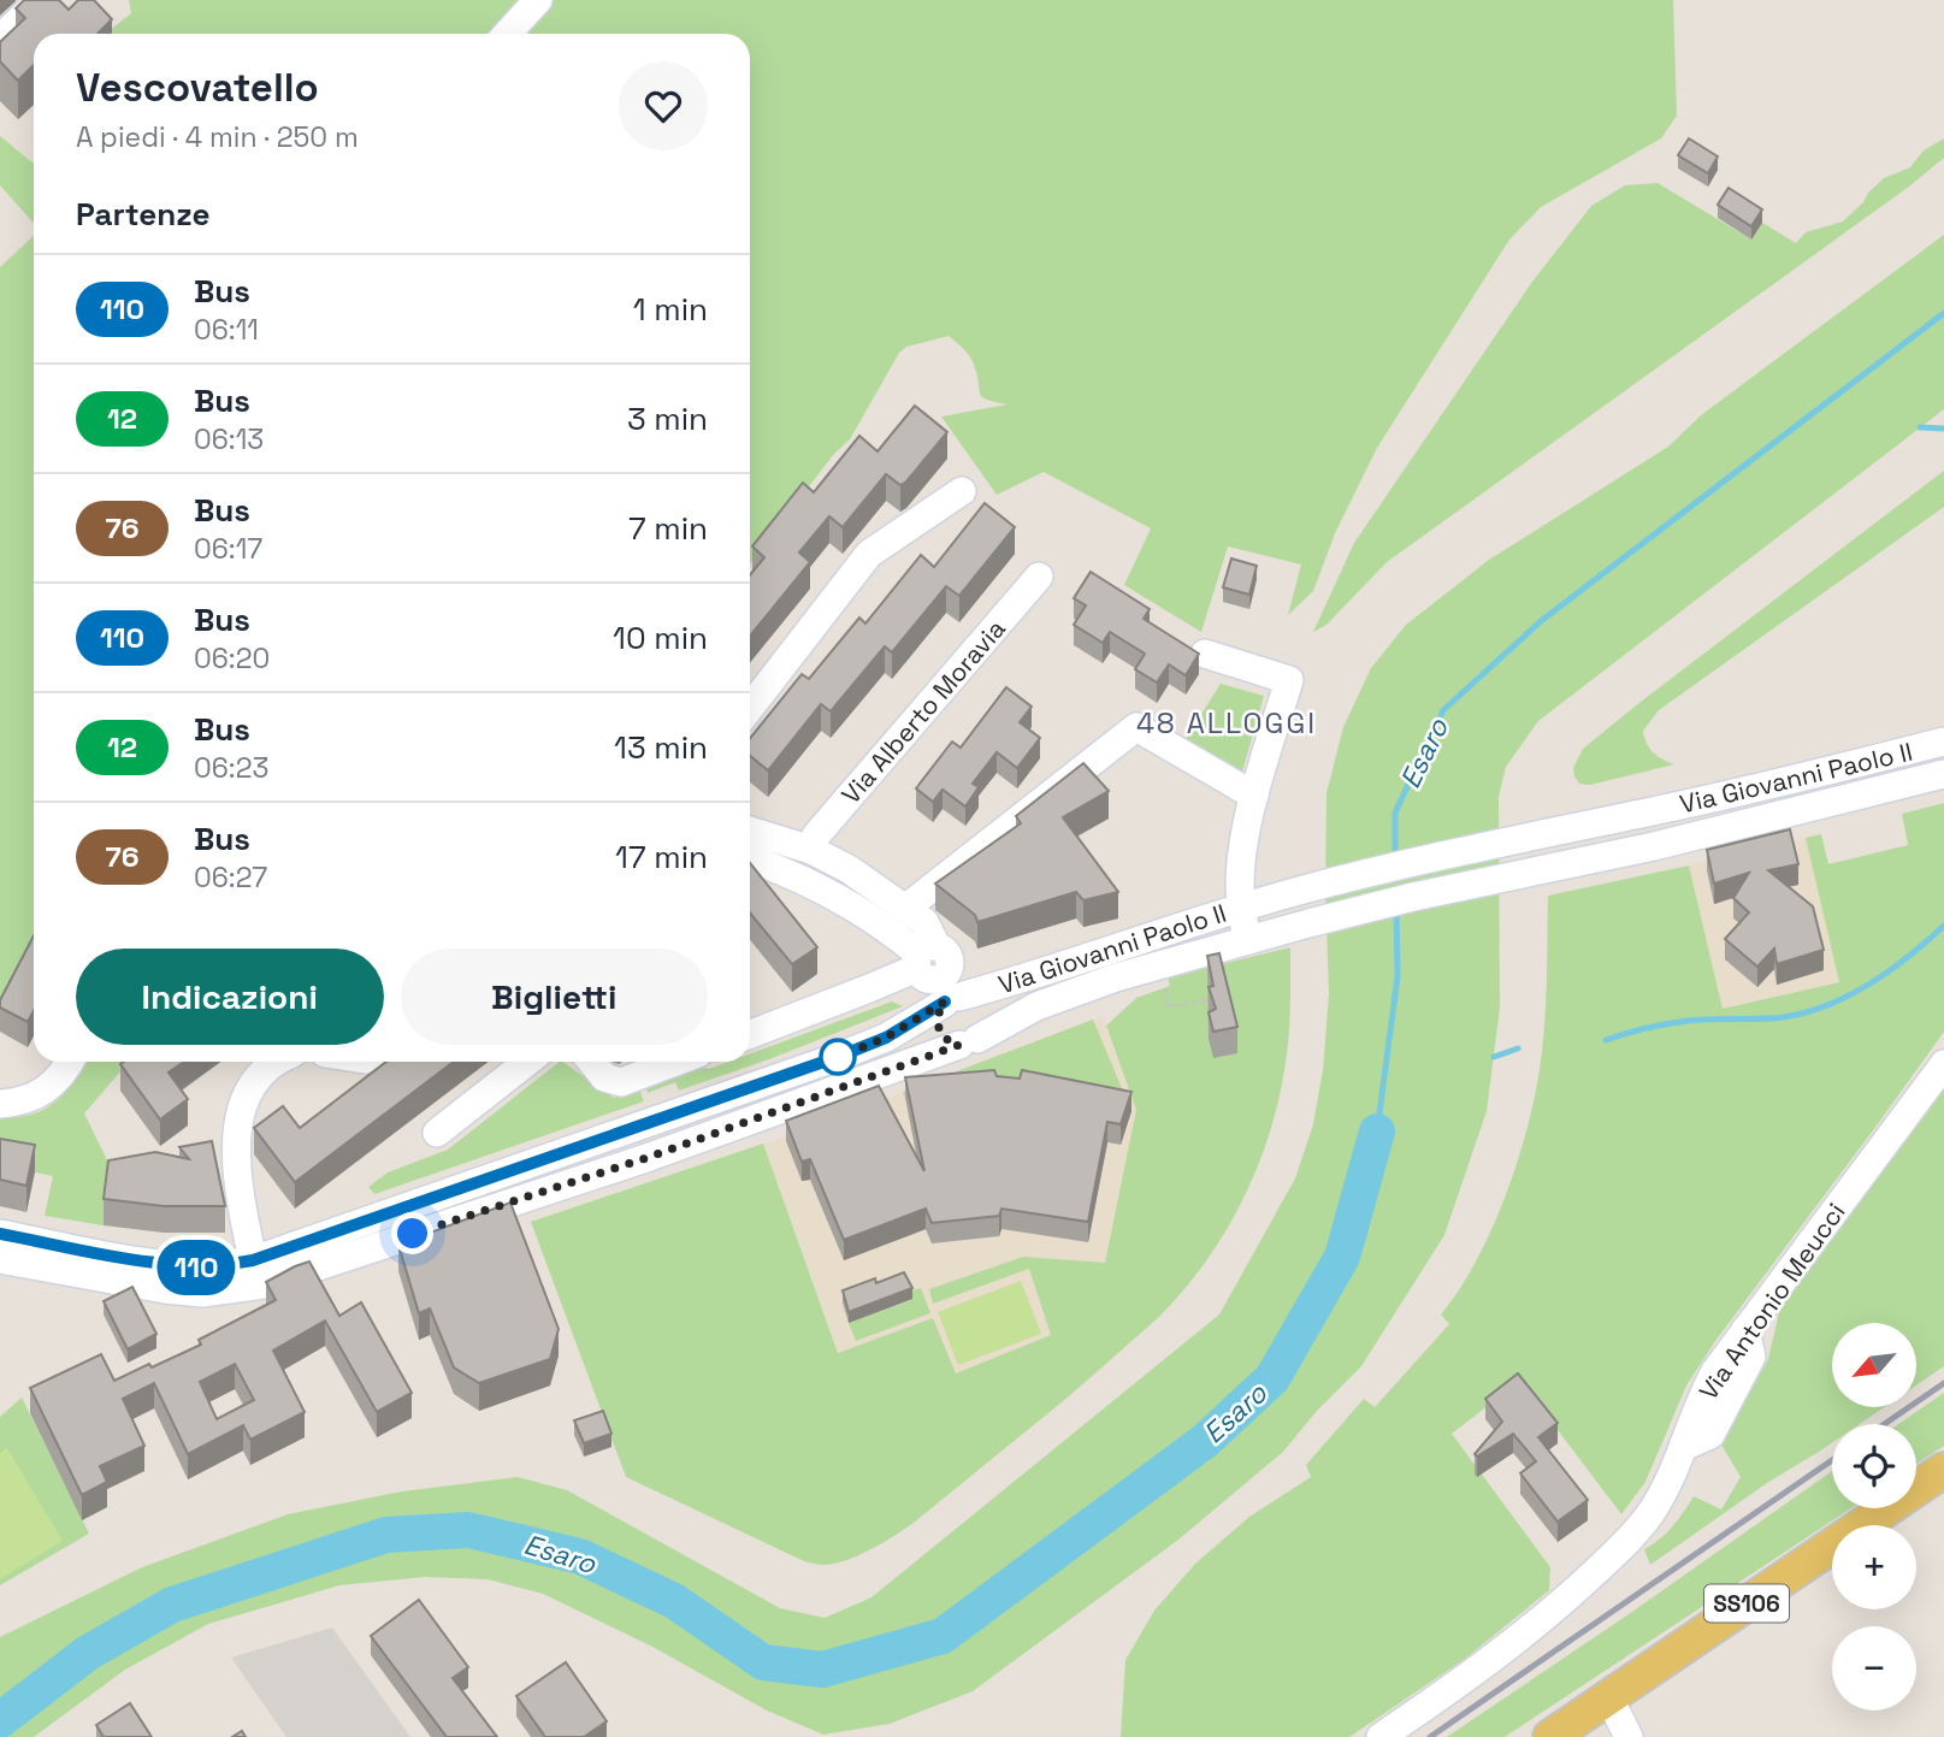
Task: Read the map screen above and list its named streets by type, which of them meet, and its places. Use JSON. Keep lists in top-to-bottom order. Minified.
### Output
{"streets":{"main road":["SS106"],"street":["Via Alberto Moravia","Via Giovanni Paolo II","Via Antonio Meucci"]},"districts":["48 ALLOGGI"],"water":["Esaro"],"lines":["bus line 110"],"north":"bottom left","page":{"on_map":"110","heading":[["Vescovatello","A piedi · 4 min · 250 m"],"Partenze"],"list":[{"mark":"110","name":"Bus","note":"06:11","value":"1 min"},{"mark":"12","name":"Bus","note":"06:13","value":"3 min"},{"mark":"76","name":"Bus","note":"06:17","value":"7 min"},{"mark":"110","name":"Bus","note":"06:20","value":"10 min"},{"mark":"12","name":"Bus","note":"06:23","value":"13 min"},{"mark":"76","name":"Bus","note":"06:27","value":"17 min"}],"buttons":["Indicazioni","Biglietti"],"map_buttons":["+","−"]}}
